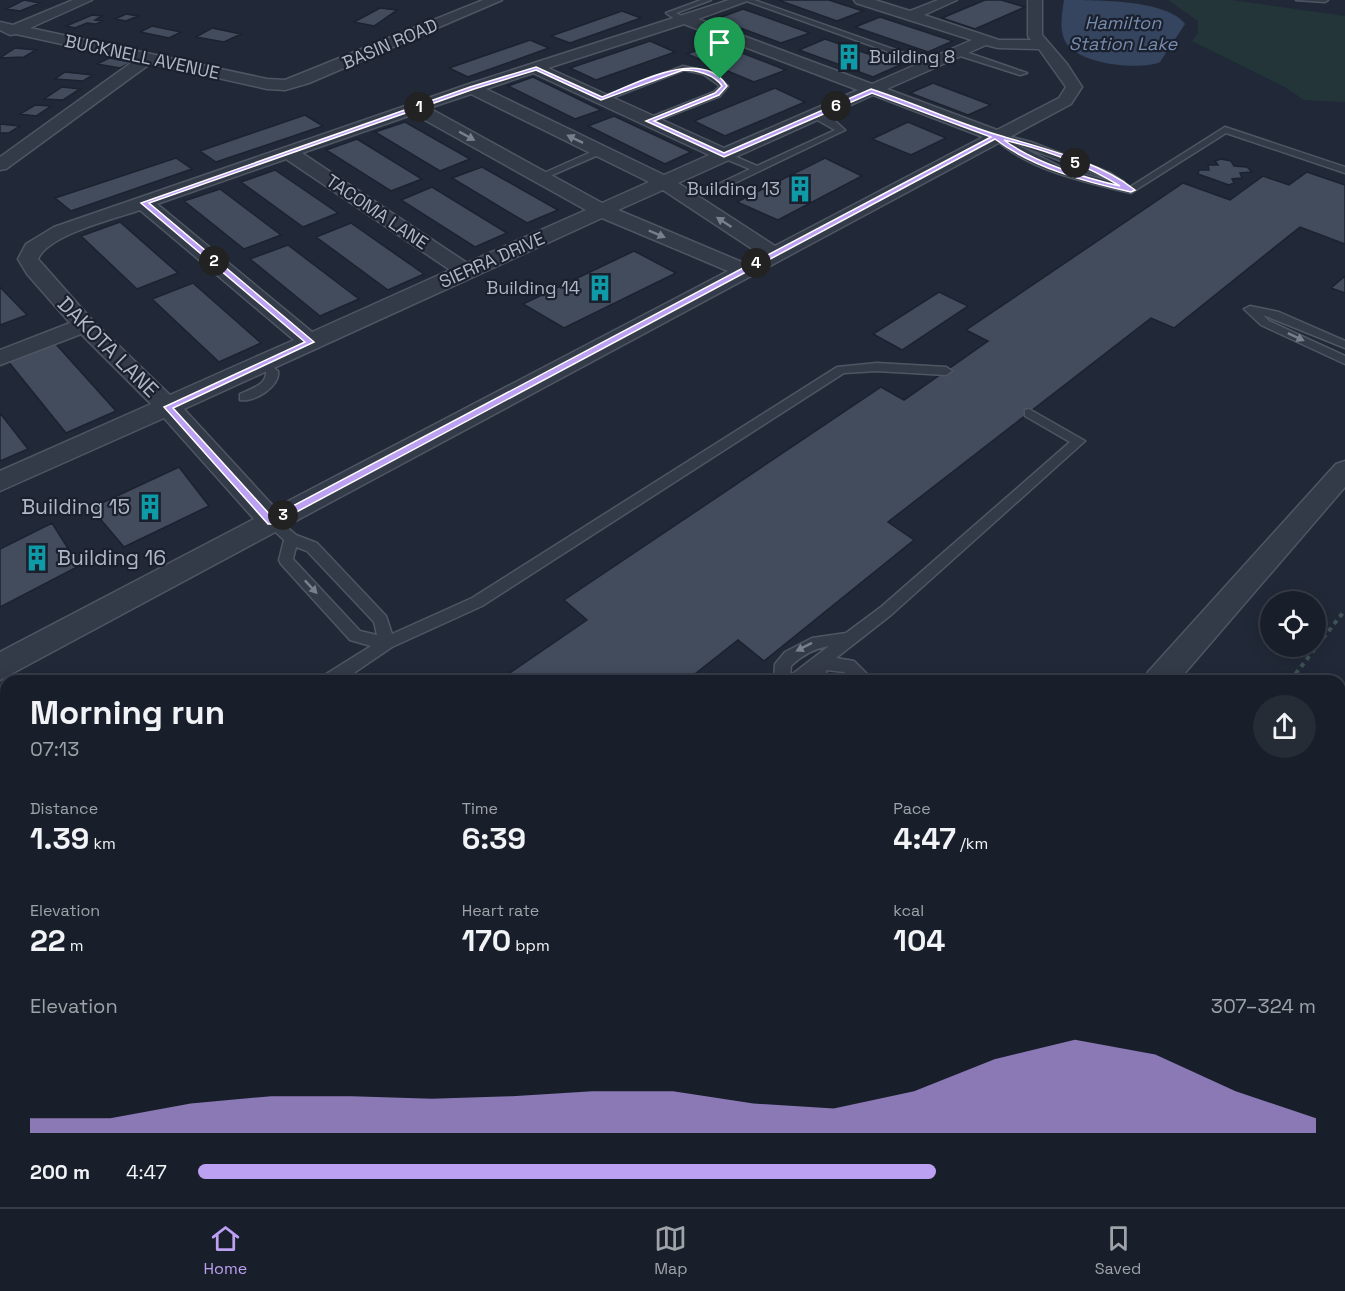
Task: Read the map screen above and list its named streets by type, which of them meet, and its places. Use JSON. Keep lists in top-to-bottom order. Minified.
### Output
{"streets":{"street":["BASIN ROAD","BUCKNELL AVENUE","TACOMA LANE","SIERRA DRIVE","DAKOTA LANE"]},"crossings":[["BASIN ROAD","BUCKNELL AVENUE"],["TACOMA LANE","SIERRA DRIVE"],["SIERRA DRIVE","DAKOTA LANE"]],"water":["Hamilton Station Lake"],"places":{"building":["Building 8","Building 13","Building 14","Building 15","Building 16"]},"page":{"pins":["6","1","5","2","4","3"],"heading":["Morning run","07:13"],"stats":[["Distance","1.39 km"],["Time","6:39"],["Pace","4:47 /km"],["Elevation","22 m"],["Heart rate","170 bpm"],["kcal","104"]],"chart":["Elevation","307–324 m"],"list":[{"name":"200 m","note":"4:47"}],"tabs":["Home","Map","Saved"]}}
